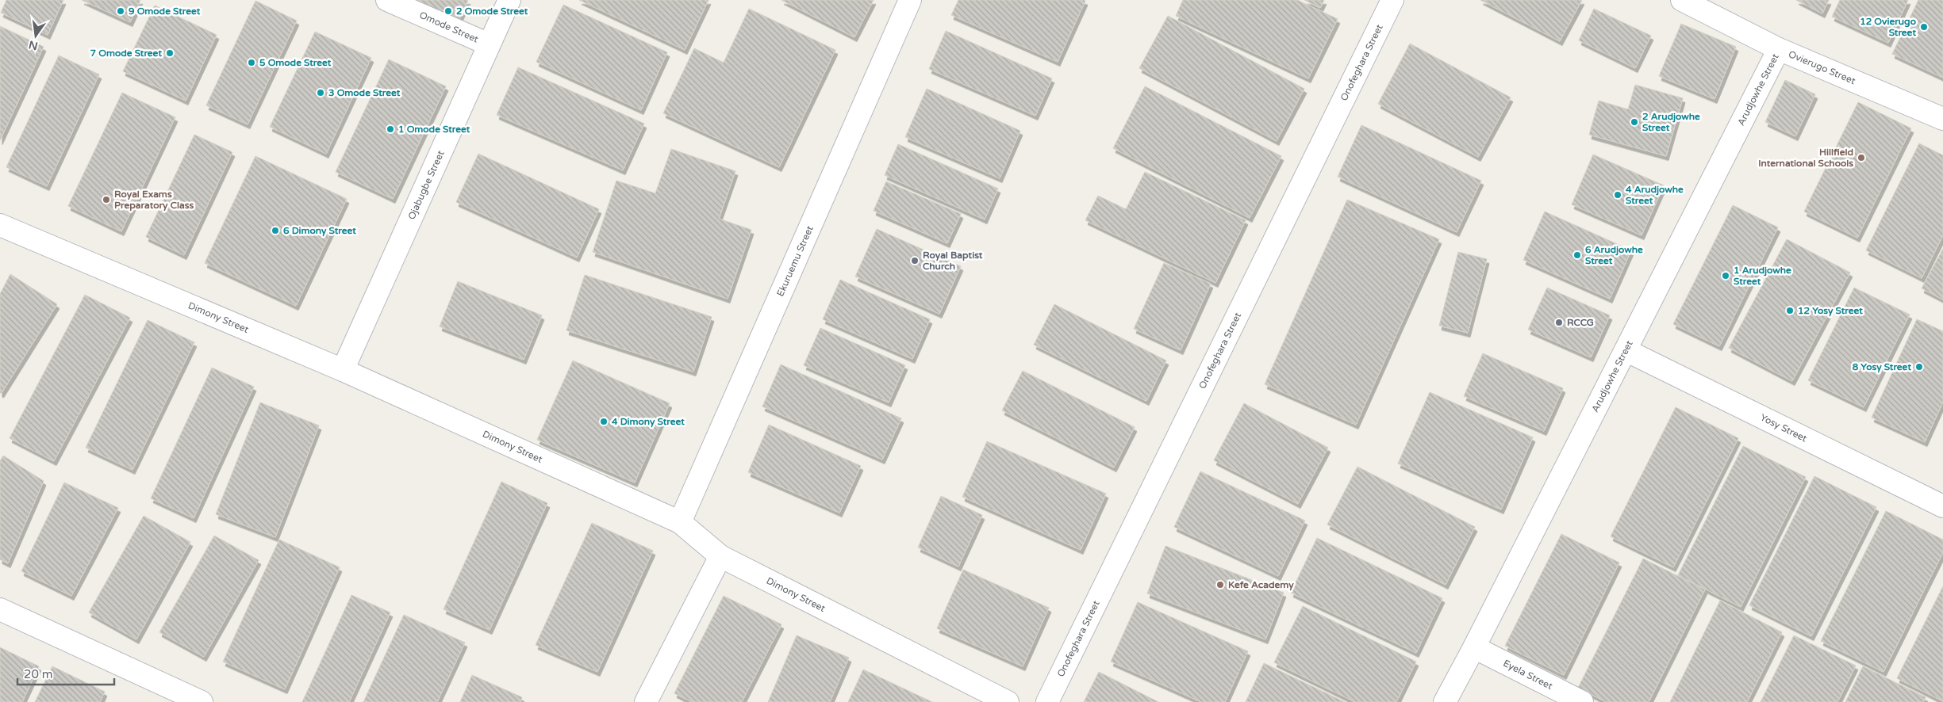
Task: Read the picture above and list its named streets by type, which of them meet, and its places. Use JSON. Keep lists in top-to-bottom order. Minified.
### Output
{"streets":{"street":["Omode Street","Onofeghara Street","Ovierugo Street","Arudjowhe Street","Ojabugbe Street","Ekuruemu Street","Dimony Street","Yosy Street","Eyela Street"]},"crossings":[["Omode Street","Ojabugbe Street"],["Ovierugo Street","Arudjowhe Street"],["Arudjowhe Street","Yosy Street"],["Arudjowhe Street","Eyela Street"],["Ojabugbe Street","Dimony Street"],["Ekuruemu Street","Dimony Street"]],"places":["9 Omode Street","2 Omode Street","12 Ovierugo Street","7 Omode Street","5 Omode Street","3 Omode Street","2 Arudjowhe Street","1 Omode Street","Hillfield International Schools","4 Arudjowhe Street","Royal Exams Preparatory Class","6 Dimony Street","6 Arudjowhe Street","Royal Baptist Church","1 Arudjowhe Street","12 Yosy Street","RCCG","8 Yosy Street","4 Dimony Street","Kefe Academy"],"scale_bar":"20 m","north":"bottom"}
